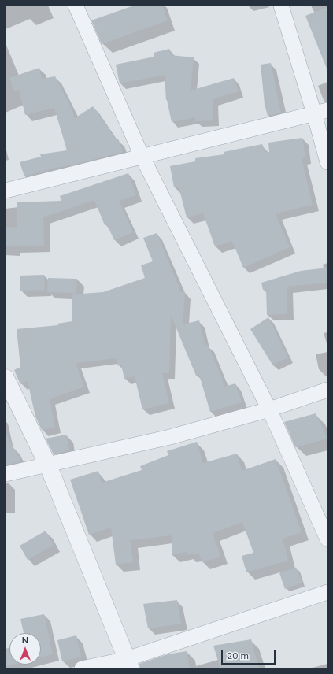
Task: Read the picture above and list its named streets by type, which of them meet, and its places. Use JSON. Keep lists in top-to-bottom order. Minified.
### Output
{"scale_bar":"20 m","north":"top"}
